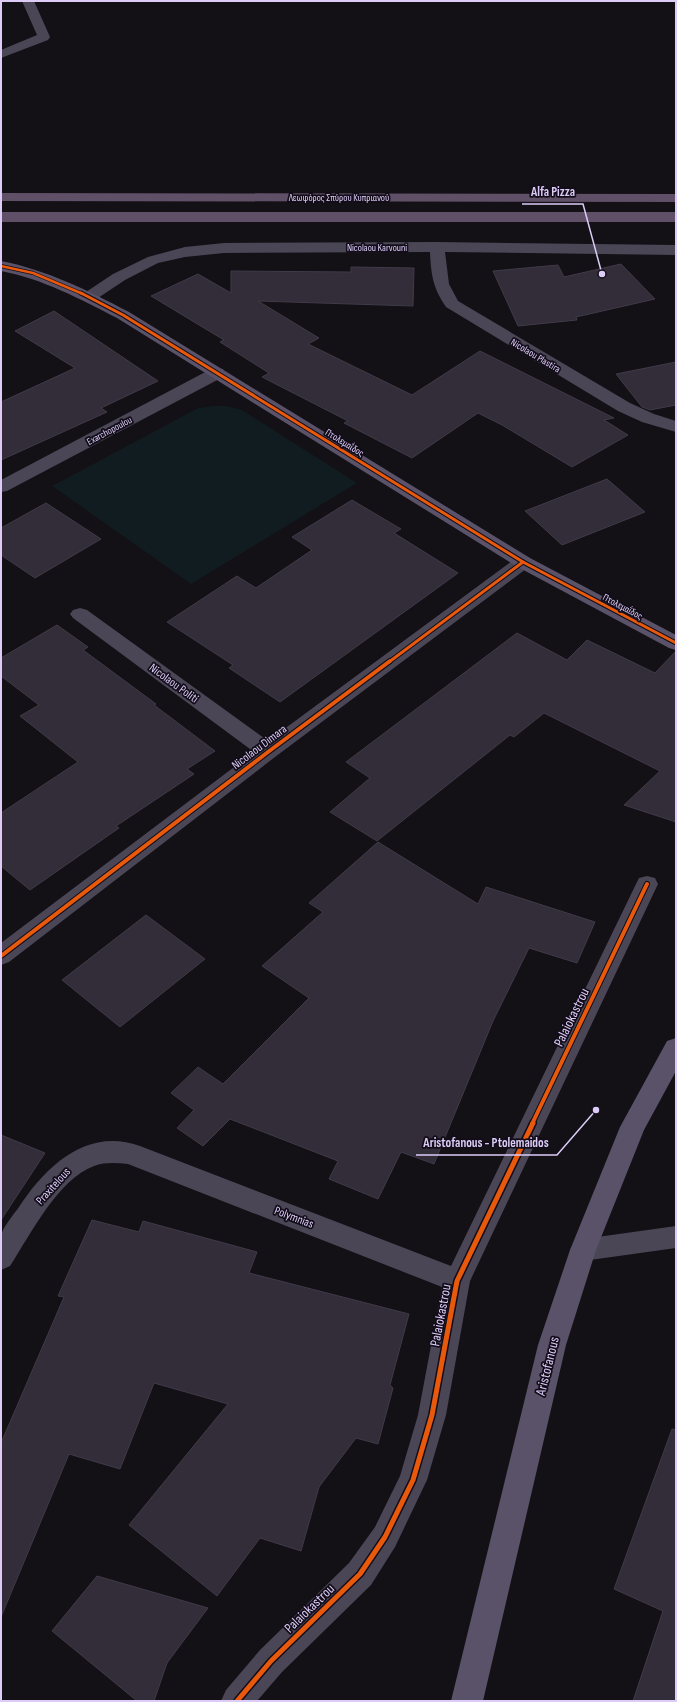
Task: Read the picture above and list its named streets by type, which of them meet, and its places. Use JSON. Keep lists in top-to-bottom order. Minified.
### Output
{"streets":{"main road":["Λεωφόρος Σπύρου Κυπριανού"],"street":["Nicolaou Karvouni","Nicolaou Plastira","Exarchopoulou","Πτολεμαΐδος","Nicolaou Politi","Nicolaou Dimara","Palaiokastrou","Praxitelous","Polymnias","Aristofanous"]},"crossings":[["Nicolaou Karvouni","Nicolaou Plastira"],["Nicolaou Karvouni","Πτολεμαΐδος"],["Exarchopoulou","Πτολεμαΐδος"],["Πτολεμαΐδος","Nicolaou Dimara"],["Nicolaou Politi","Nicolaou Dimara"],["Palaiokastrou","Polymnias"],["Praxitelous","Polymnias"]],"places":["Alfa Pizza","Aristofanous - Ptolemaidos"]}
